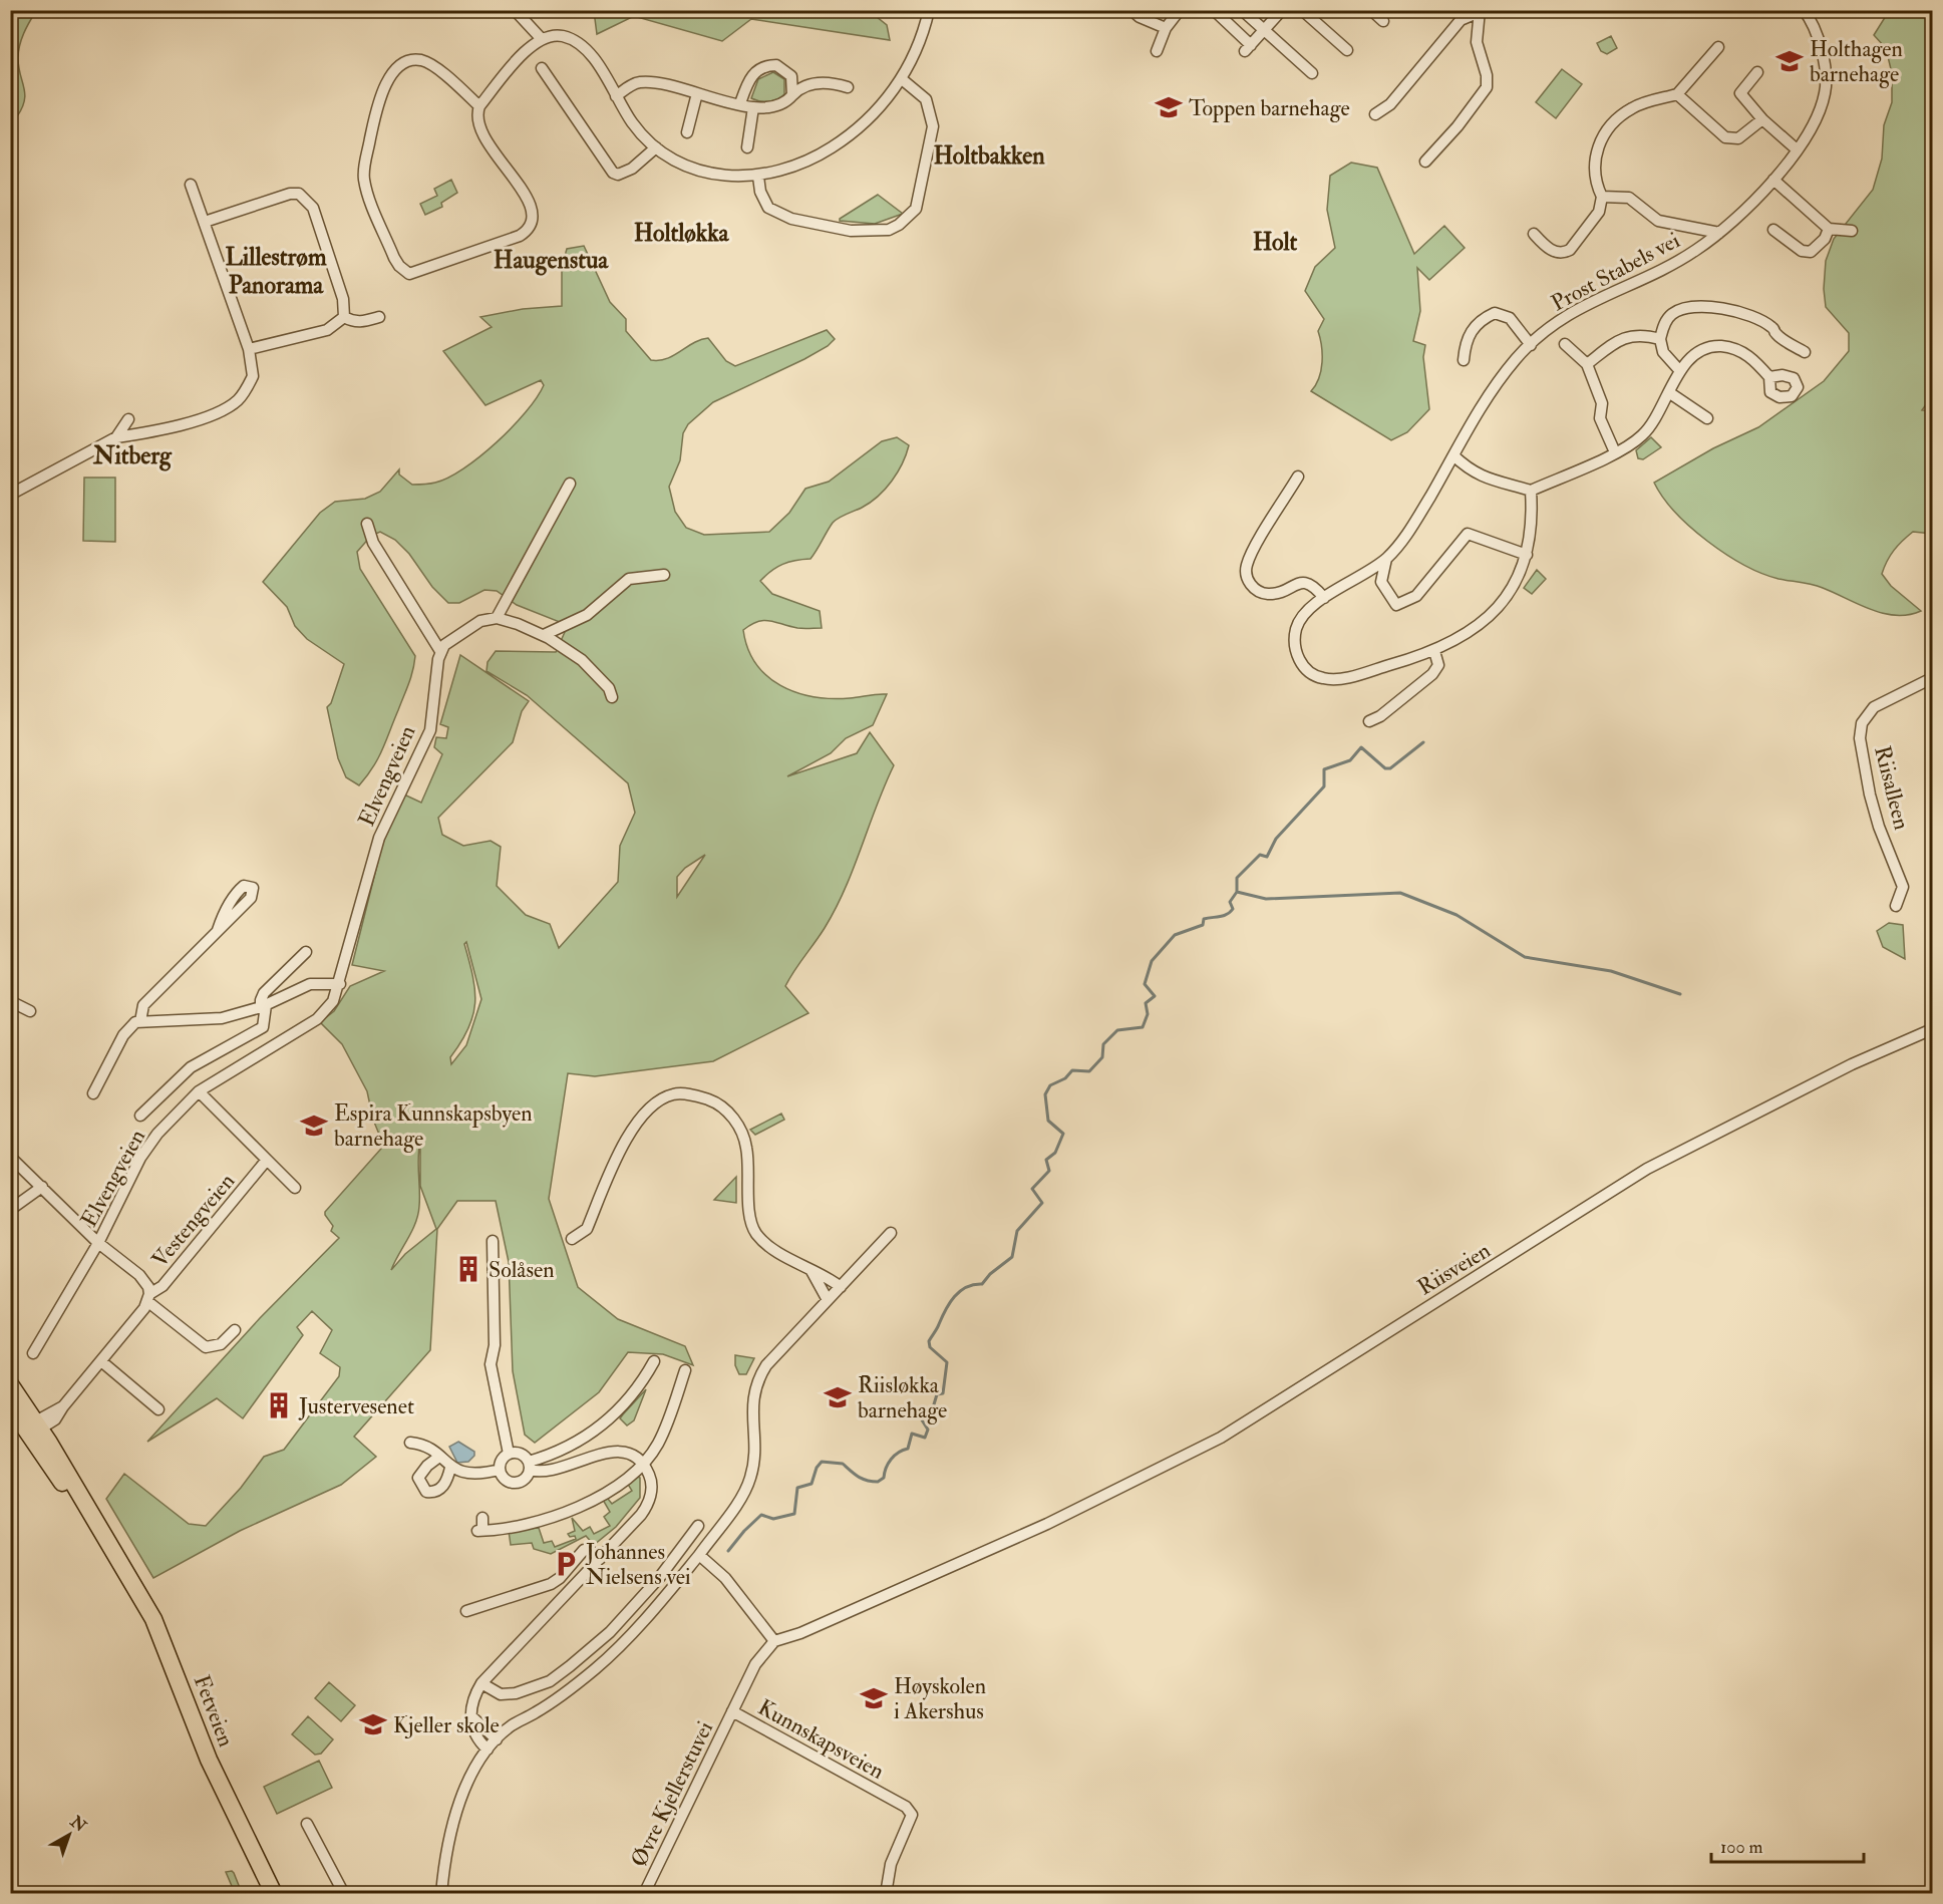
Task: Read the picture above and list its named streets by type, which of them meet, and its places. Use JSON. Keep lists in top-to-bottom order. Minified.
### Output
{"streets":{"highway":["Fetveien"],"street":["Prost Stabels vei","Elvengveien","Riisalleen","Vestengveien","Riisveien","Kunnskapsveien","Øvre Kjellerstuvei"]},"crossings":[["Vestengveien","Fetveien"],["Riisveien","Kunnskapsveien"],["Kunnskapsveien","Øvre Kjellerstuvei"]],"districts":["Holtbakken","Holtløkka","Holt","Lillestrøm Panorama","Haugenstua","Nitberg"],"places":{"school or university":["Holthagen barnehage","Toppen barnehage","Espira Kunnskapsbyen barnehage","Riisløkka barnehage","Høyskolen i Akershus","Kjeller skole"],"building":["Solåsen","Justervesenet"],"parking":["Johannes Nielsens vei"]},"scale_bar":"100 m","north":"top right"}
